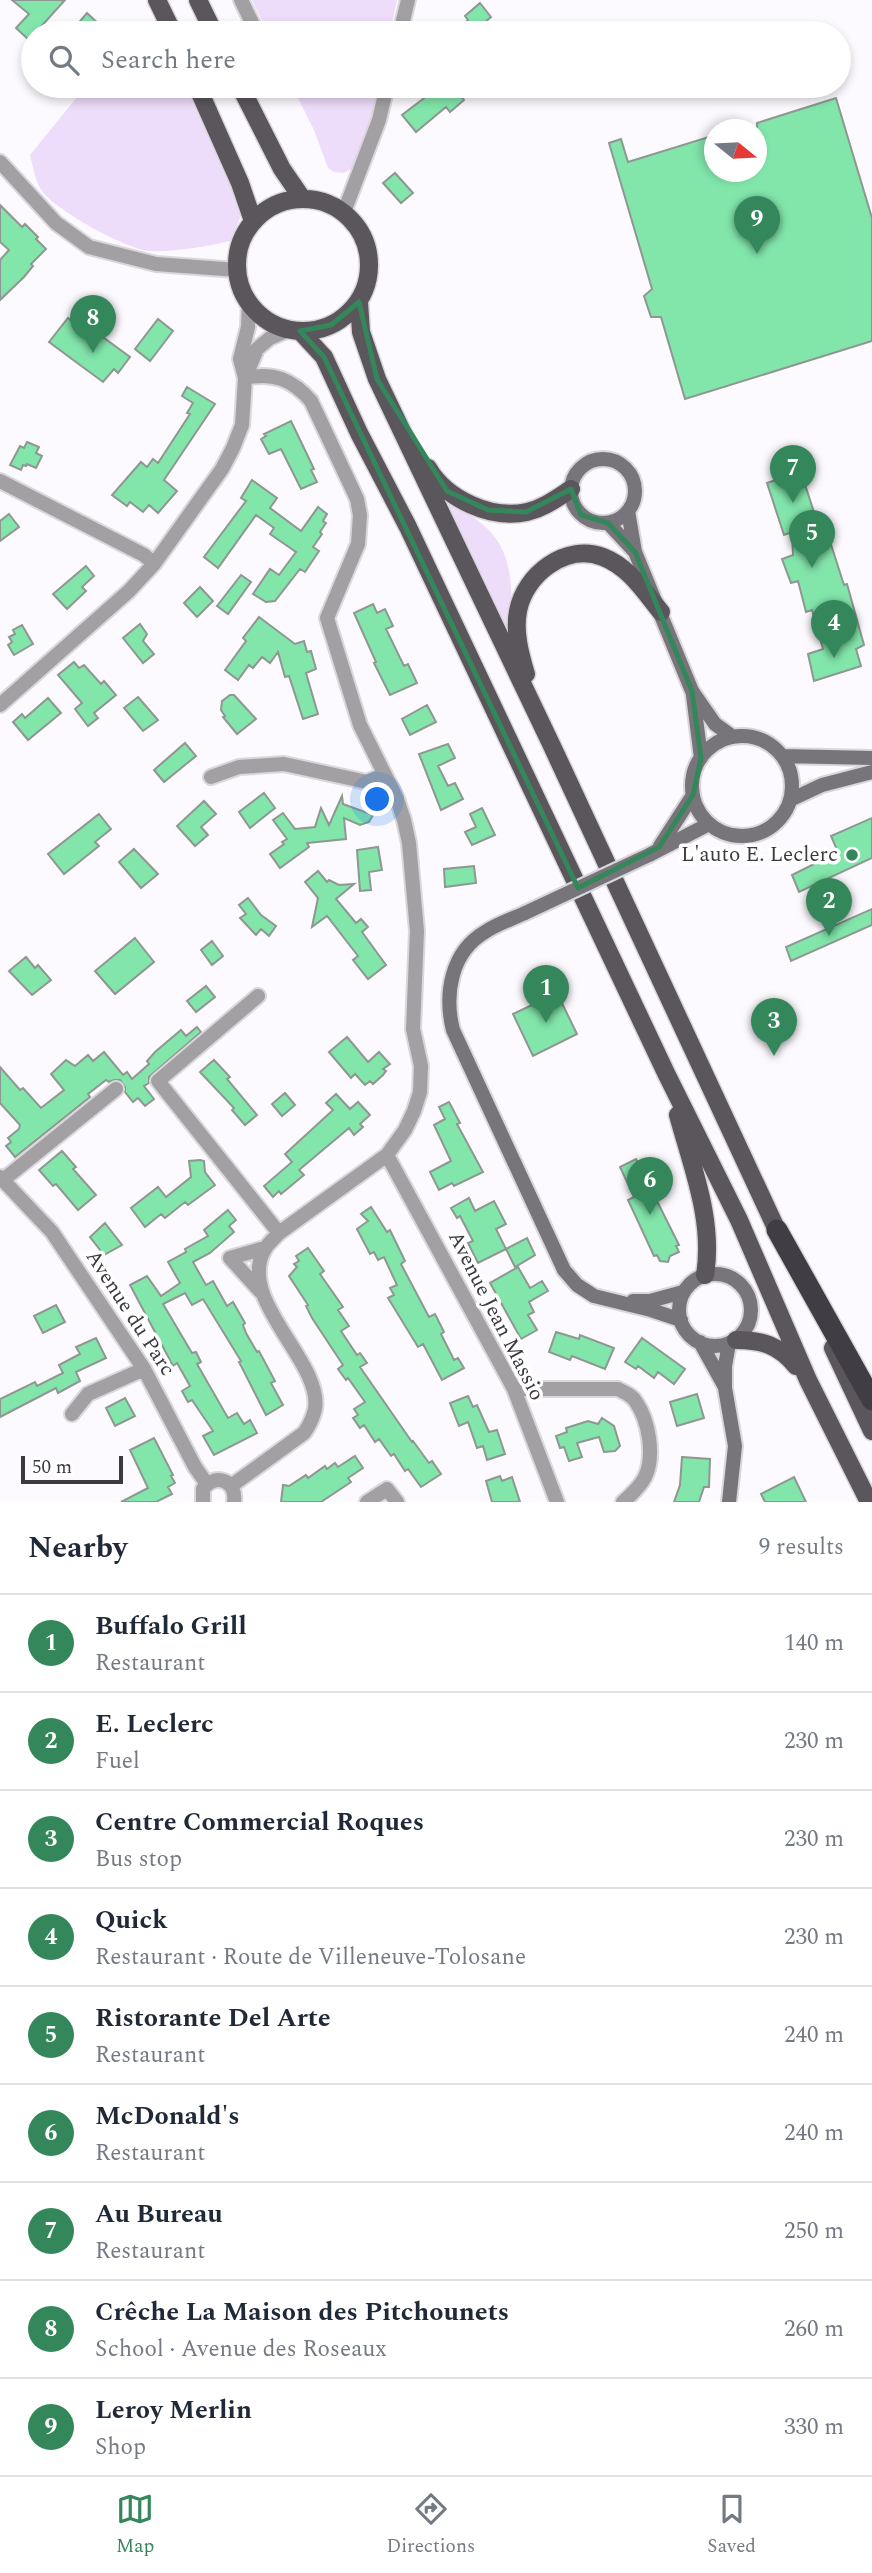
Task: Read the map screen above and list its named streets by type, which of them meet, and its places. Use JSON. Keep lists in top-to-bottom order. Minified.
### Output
{"streets":{"street":["Avenue du Parc","Avenue Jean Massio"]},"places":["L'auto E. Leclerc"],"scale_bar":"50 m","north":"right","page":{"search":"Search here","pins":["9","8","7","5","4","2","1","3","6"],"scale":"50 m","heading":["Nearby","9 results"],"list":[{"mark":"1","name":"Buffalo Grill","note":"Restaurant","value":"140 m"},{"mark":"2","name":"E. Leclerc","note":"Fuel","value":"230 m"},{"mark":"3","name":"Centre Commercial Roques","note":"Bus stop","value":"230 m"},{"mark":"4","name":"Quick","note":"Restaurant · Route de Villeneuve-Tolosane","value":"230 m"},{"mark":"5","name":"Ristorante Del Arte","note":"Restaurant","value":"240 m"},{"mark":"6","name":"McDonald's","note":"Restaurant","value":"240 m"},{"mark":"7","name":"Au Bureau","note":"Restaurant","value":"250 m"},{"mark":"8","name":"Crêche La Maison des Pitchounets","note":"School · Avenue des Roseaux","value":"260 m"},{"mark":"9","name":"Leroy Merlin","note":"Shop","value":"330 m"}],"nav":["Map","Directions","Saved"]}}
